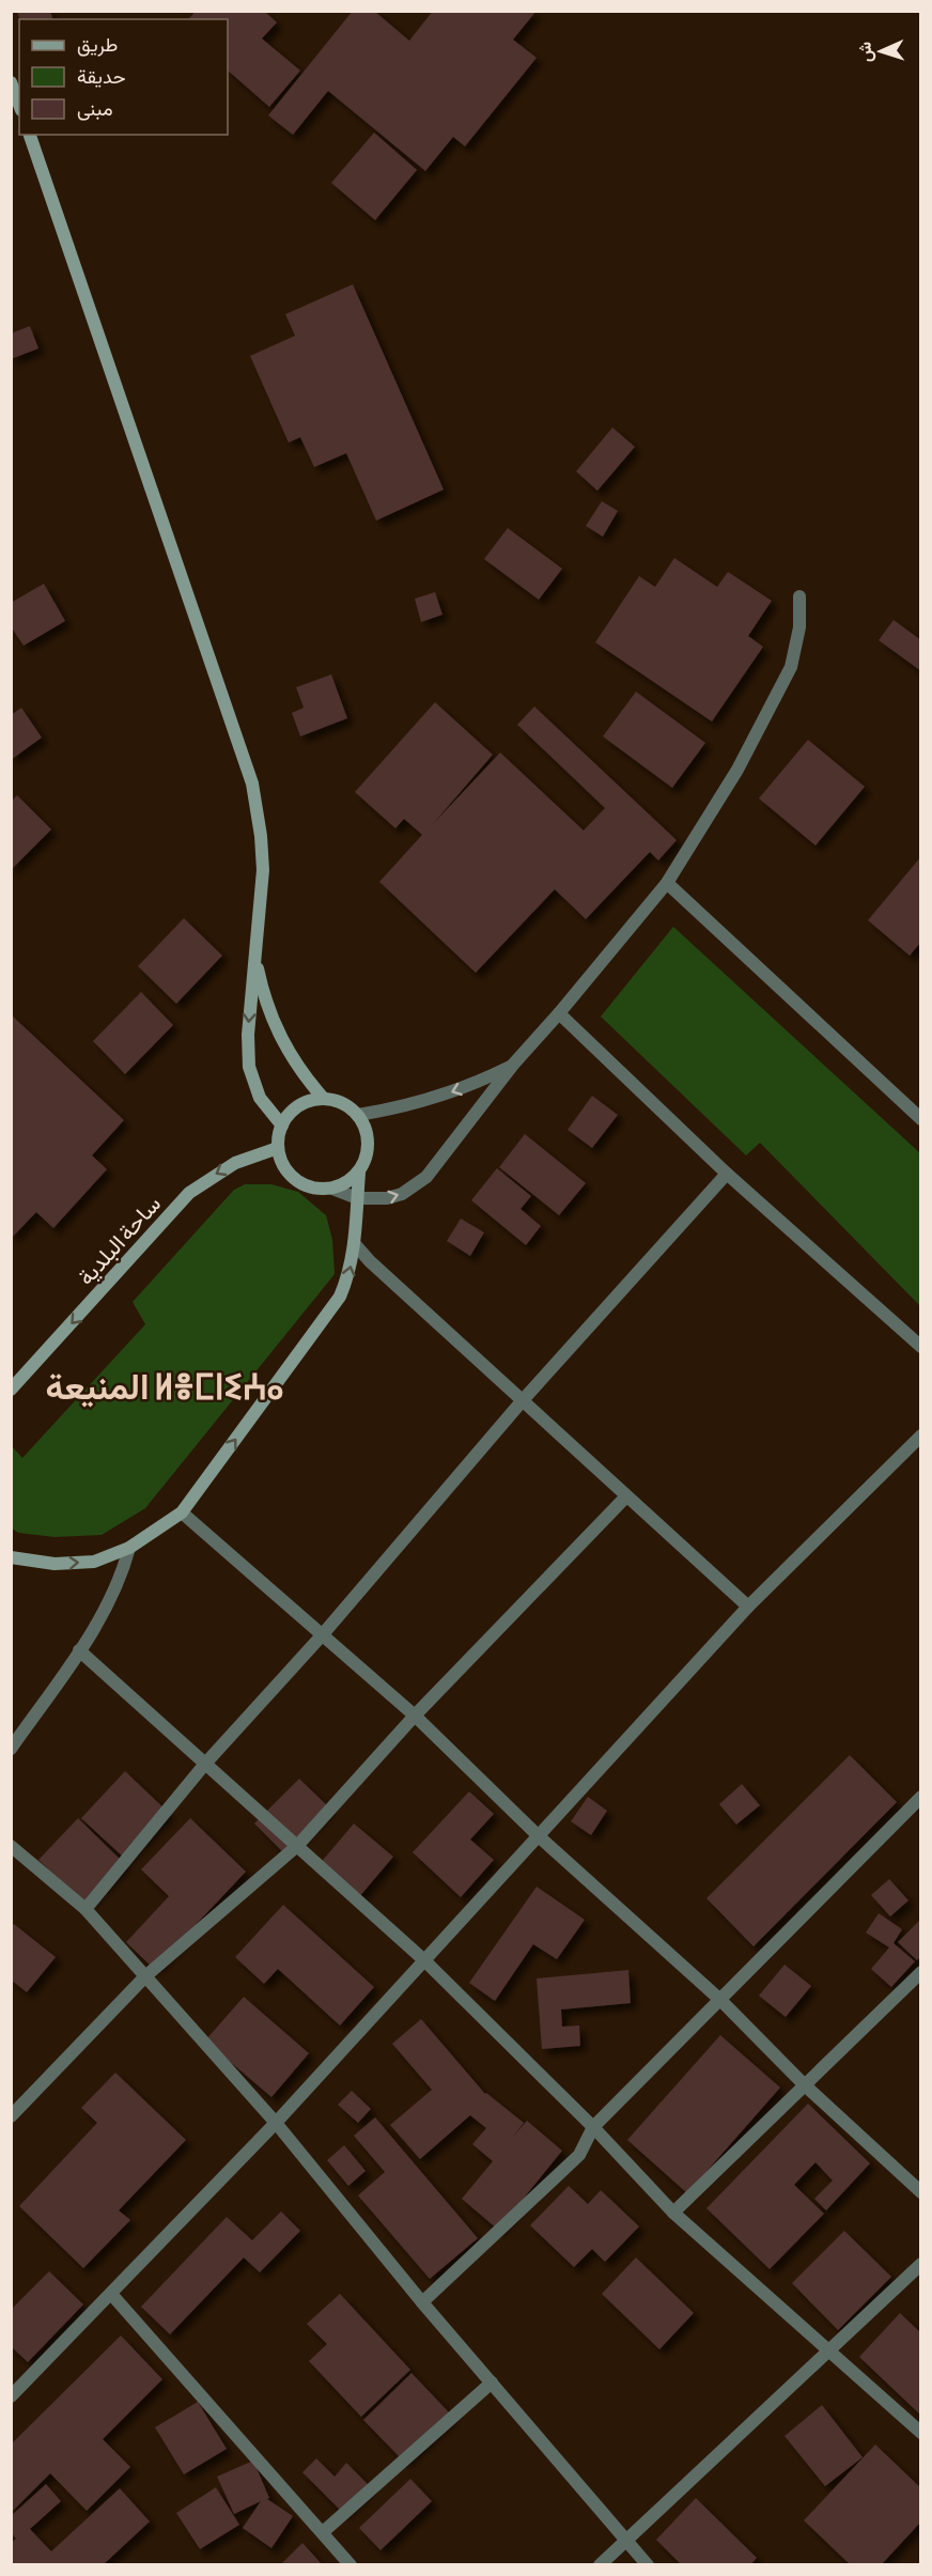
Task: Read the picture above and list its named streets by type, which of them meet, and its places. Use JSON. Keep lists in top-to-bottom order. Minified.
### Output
{"streets":{"street":["ساحة البلدية"]},"one_way":["ساحة البلدية"],"districts":["المنيعة ⵍⴻⵎⵏⵉⵄⴰ"],"legend":["طريق","حديقة","مبنى"],"north":"left"}
